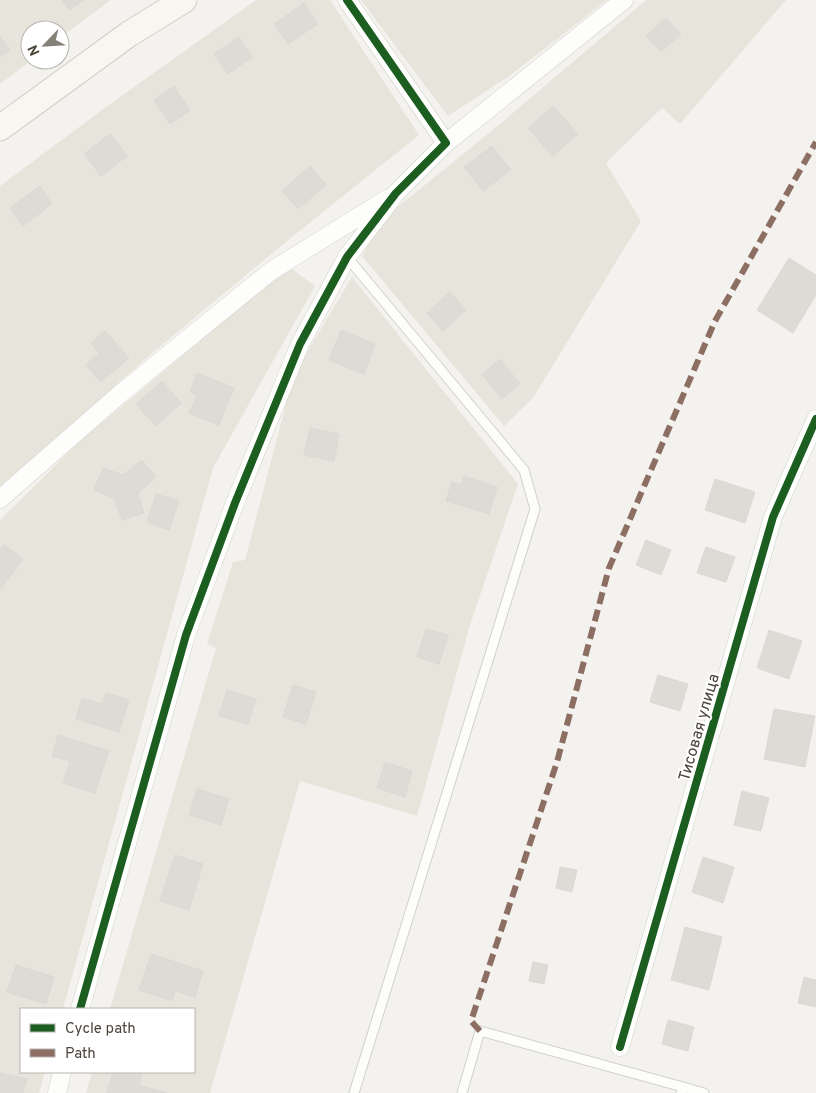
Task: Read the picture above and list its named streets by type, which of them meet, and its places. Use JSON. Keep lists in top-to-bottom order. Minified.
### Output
{"streets":{"street":["Тисовая улица"]},"legend":["Cycle path","Path"],"north":"bottom left"}
